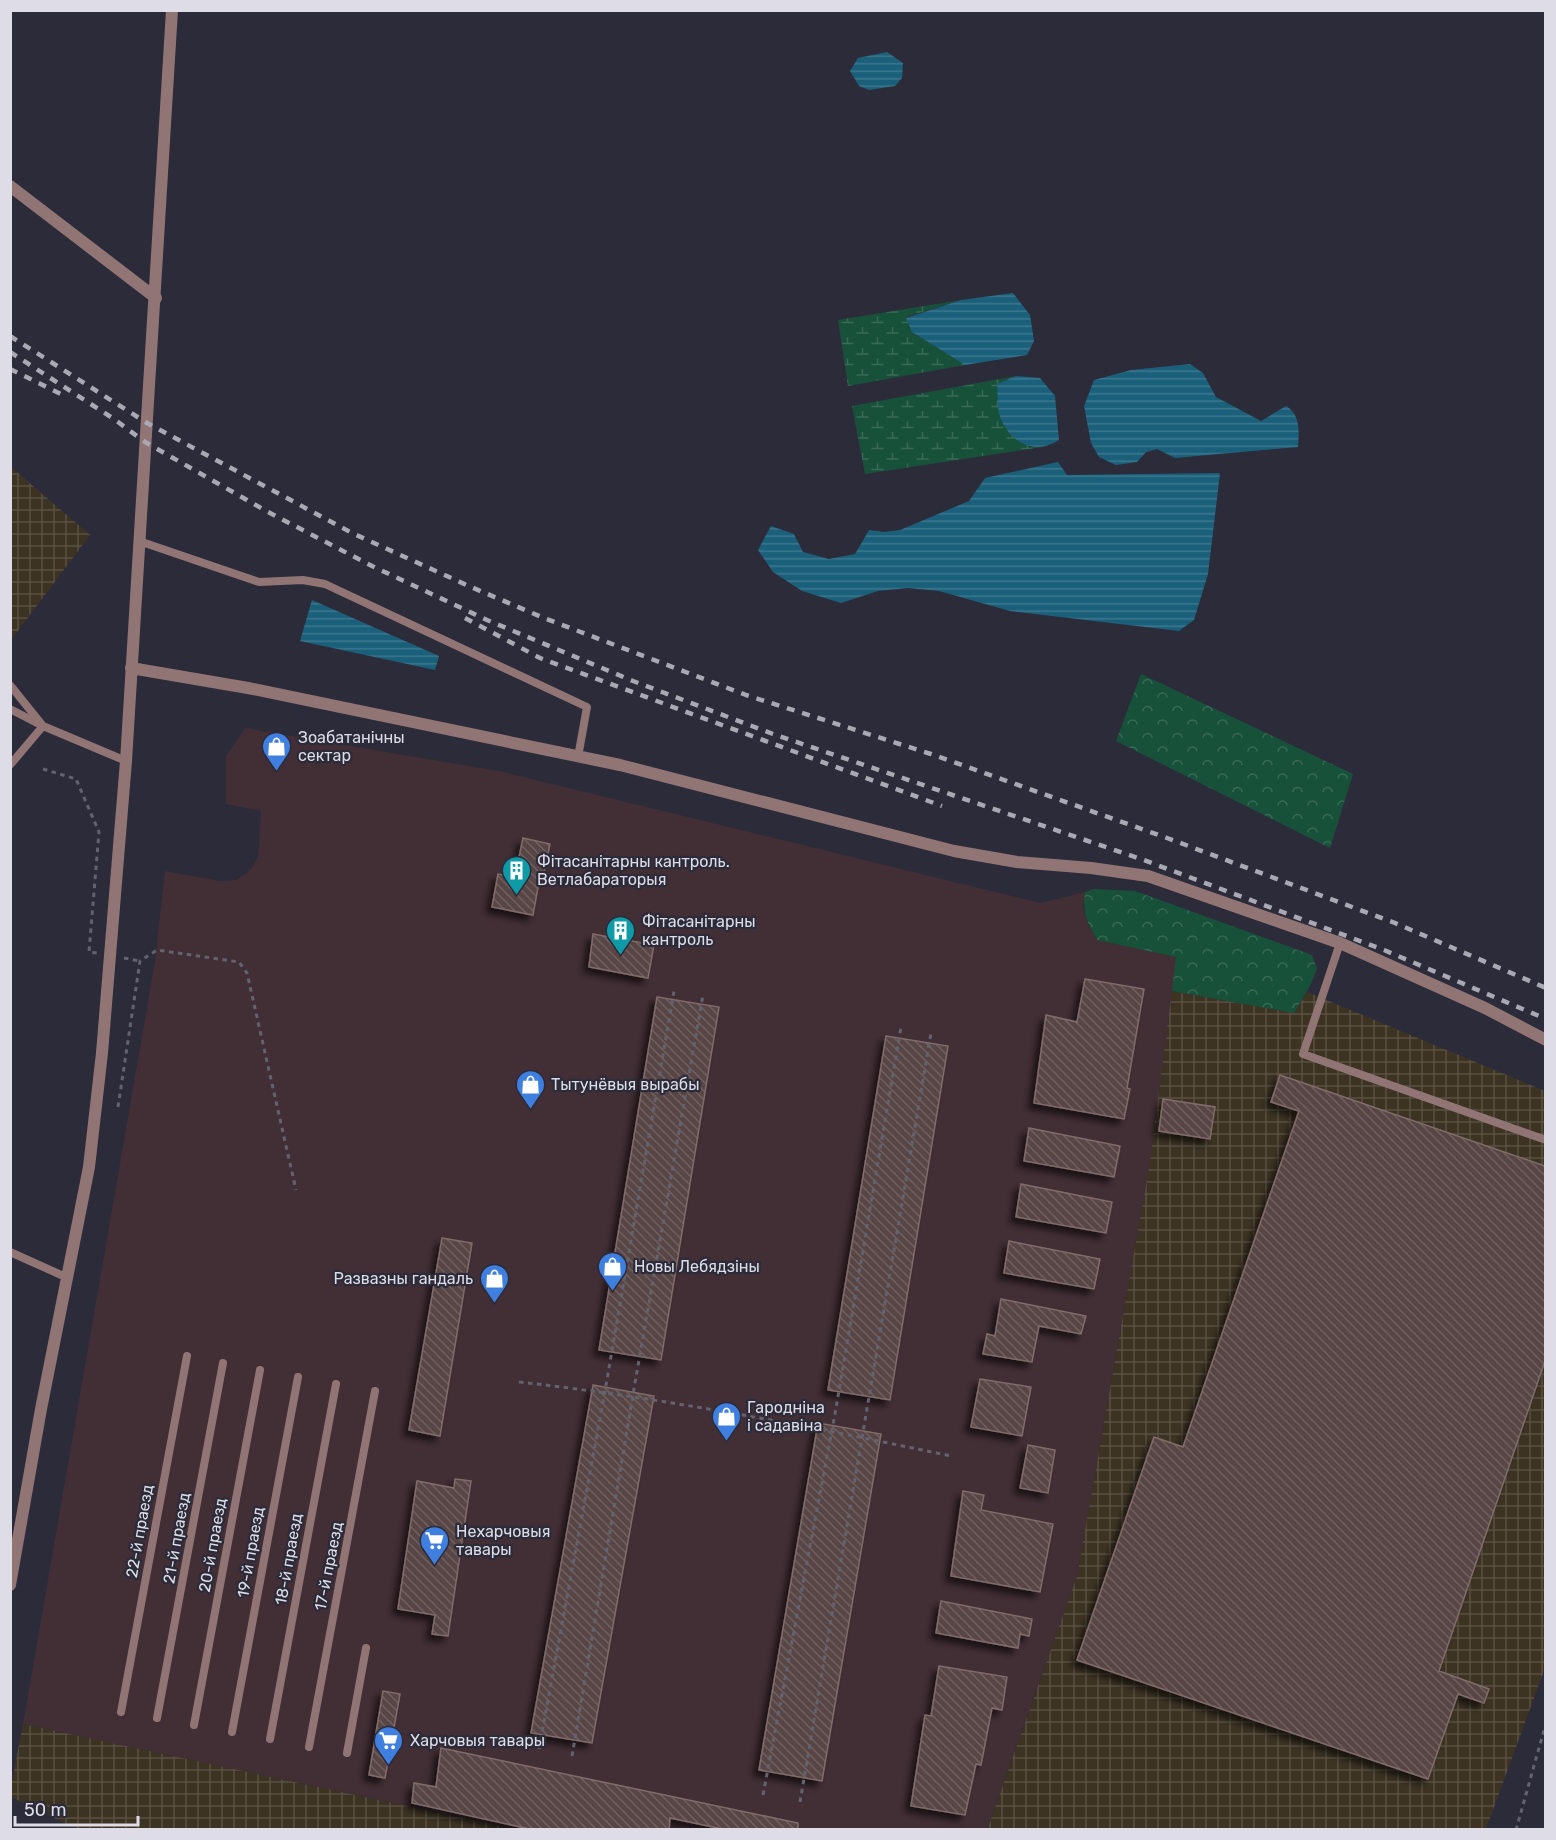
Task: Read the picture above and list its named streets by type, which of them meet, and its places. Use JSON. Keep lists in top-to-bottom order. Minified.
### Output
{"streets":{"lane":["22-й праезд","21-й праезд","20-й праезд","19-й праезд","18-й праезд","17-й праезд"]},"places":{"shop":["Зоабатанічны сектар","Тытунёвыя вырабы","Новы Лебядзіны","Развазны гандаль","Гародніна і садавіна"],"building":["Фітасанітарны кантроль. Ветлабараторыя","Фітасанітарны кантроль"],"supermarket":["Нехарчовыя тавары","Харчовыя тавары"]},"scale_bar":"50 m"}
